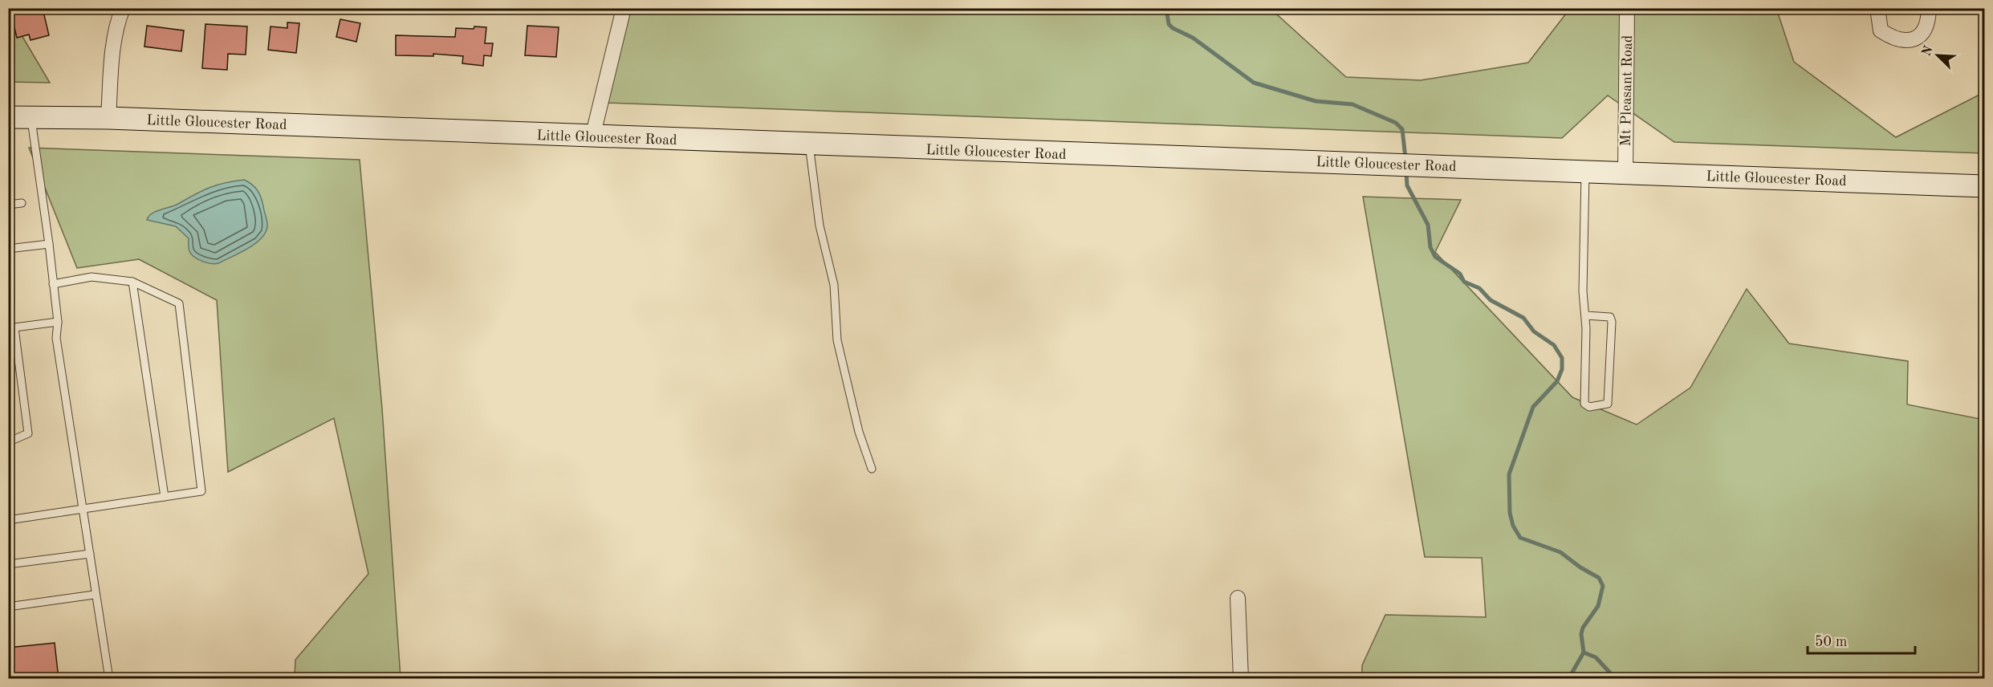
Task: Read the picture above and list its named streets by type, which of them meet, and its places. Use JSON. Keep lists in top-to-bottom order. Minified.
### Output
{"streets":{"street":["Mt Pleasant Road","Little Gloucester Road"]},"crossings":[["Mt Pleasant Road","Little Gloucester Road"]],"scale_bar":"50 m","north":"top left"}
